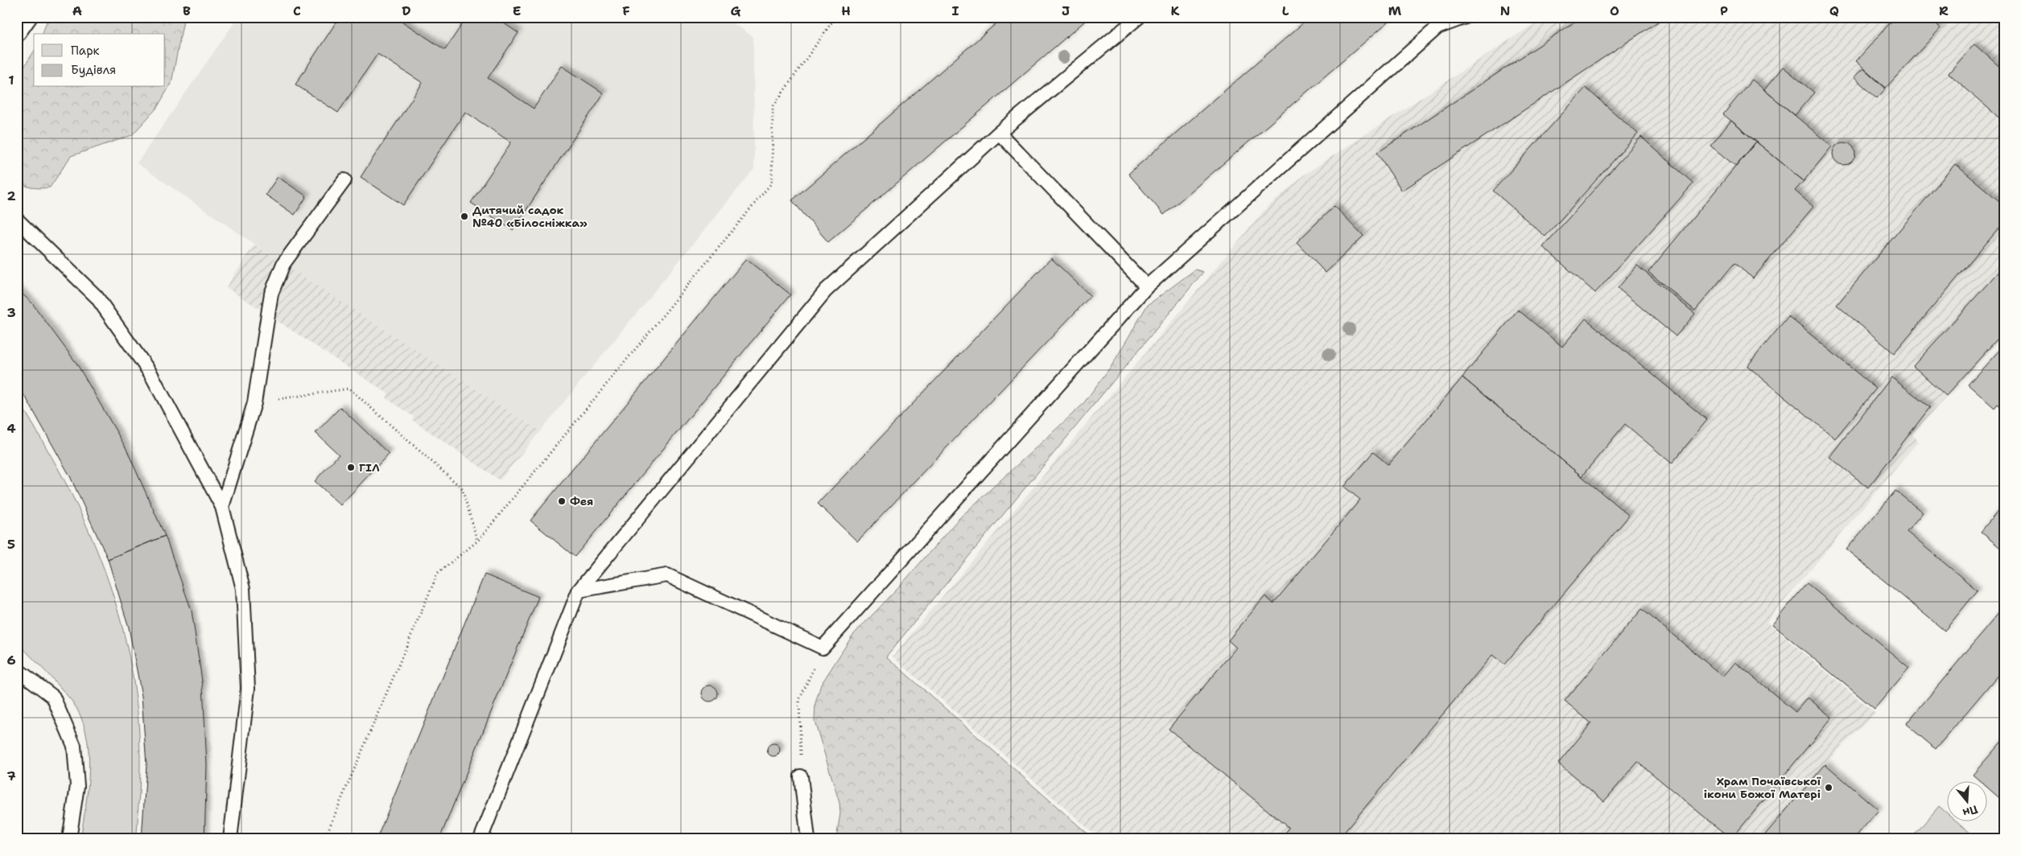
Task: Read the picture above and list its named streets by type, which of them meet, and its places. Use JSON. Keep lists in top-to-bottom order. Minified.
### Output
{"places":["Дитячий садок №40 «Білосніжка»","ГІЛ","Фея","Храм Почаївської ікони Божої Матері"],"legend":["Парк","Будівля"],"north":"bottom","grid":{"columns":["A","B","C","D","E","F","G","H","I","J","K","L","M","N","O","P","Q","R"],"rows":["1","2","3","4","5","6","7"]}}
